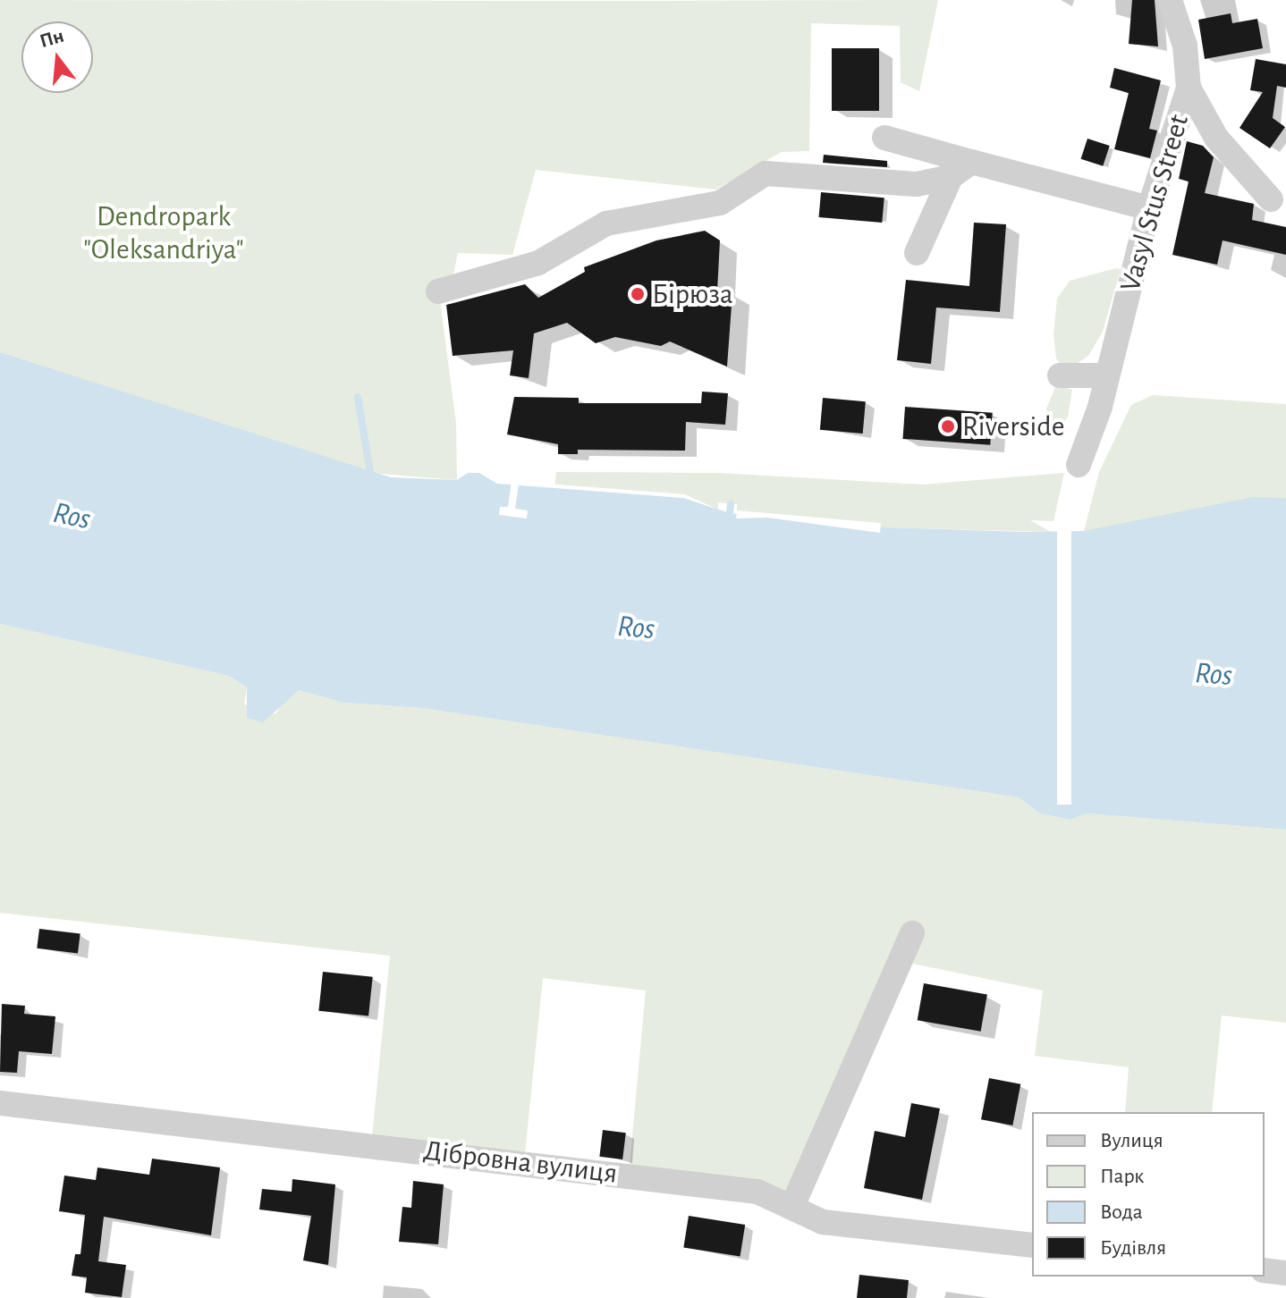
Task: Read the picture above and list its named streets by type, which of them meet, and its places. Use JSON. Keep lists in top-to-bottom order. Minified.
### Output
{"streets":{"street":["Vasyl Stus Street","Дібровна вулиця"]},"water":["Ros"],"parks":["Dendropark \"Oleksandriya\""],"places":["Бірюза","Riverside"],"legend":["Вулиця","Парк","Вода","Будівля"],"north":"top"}
